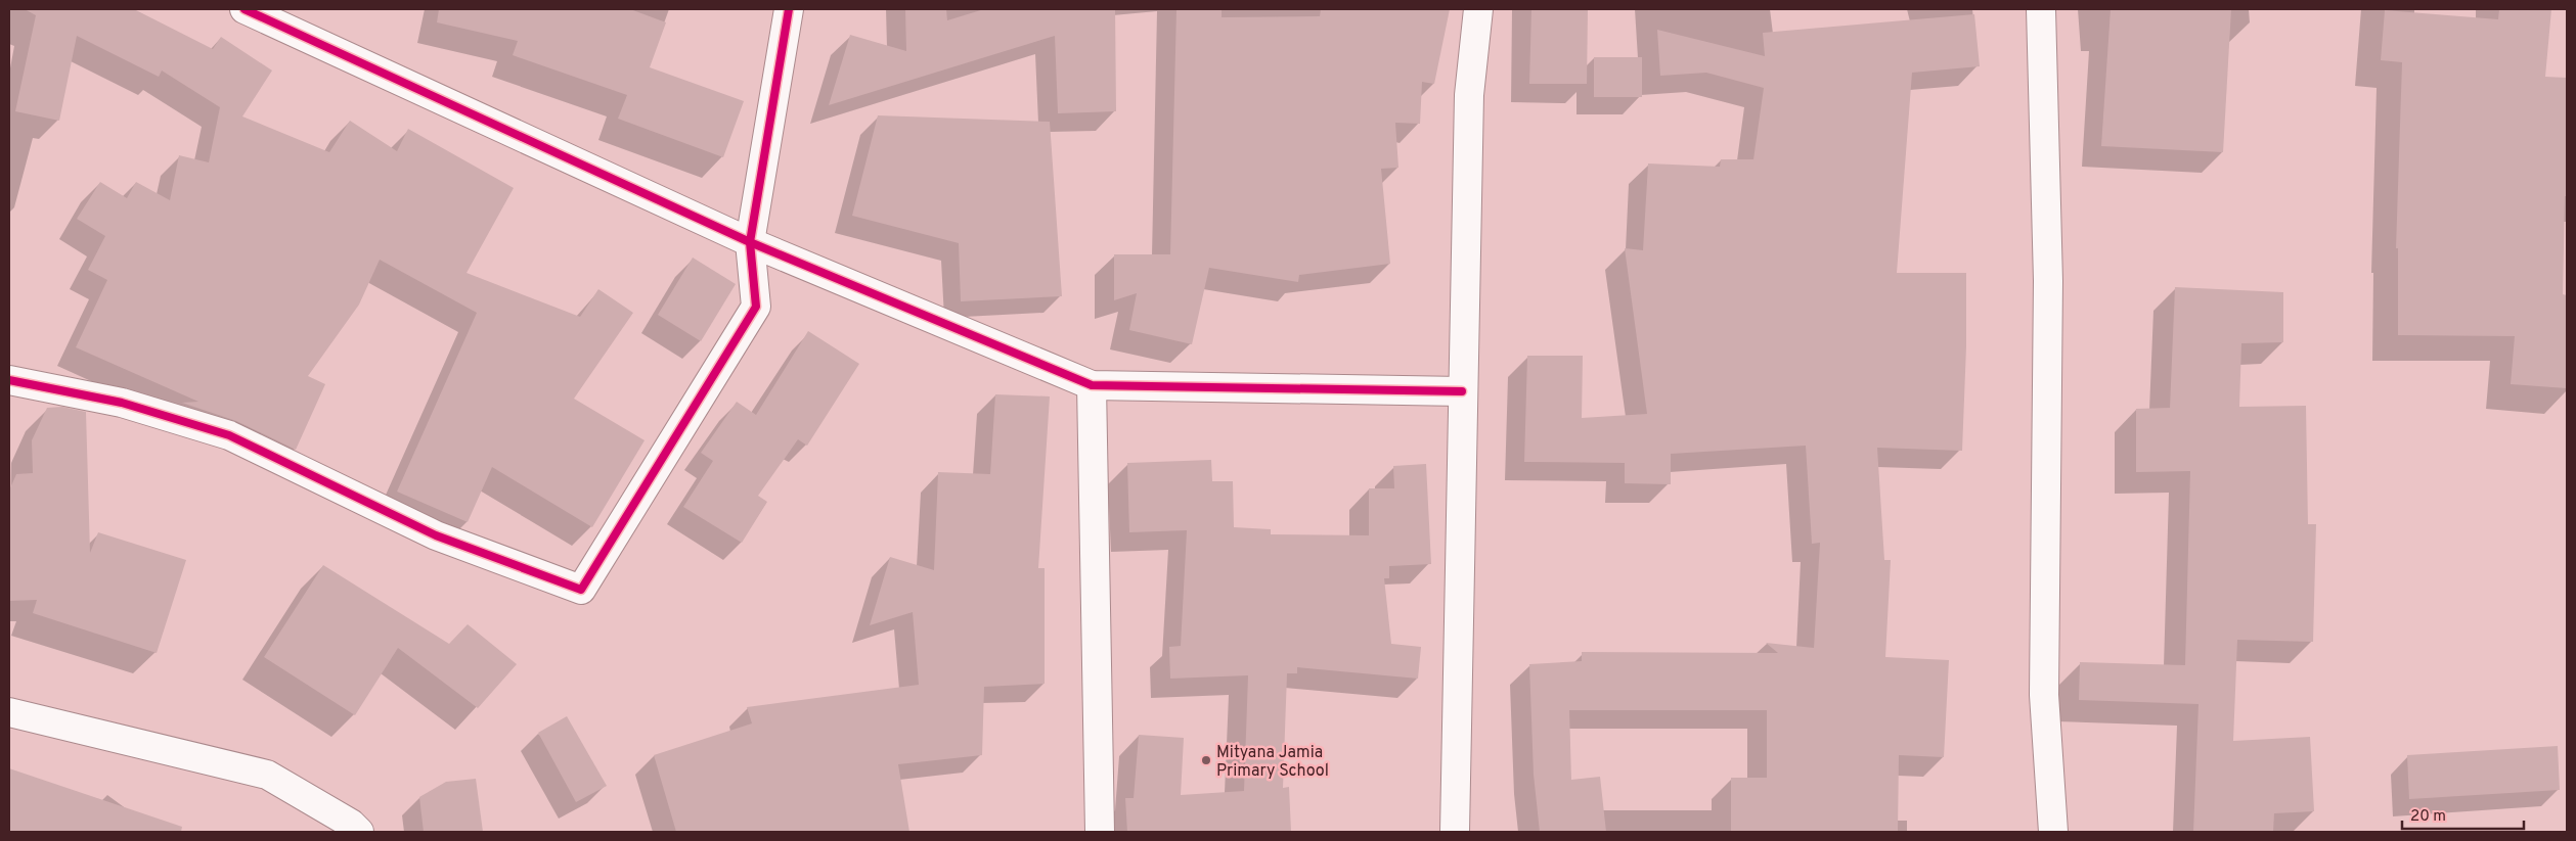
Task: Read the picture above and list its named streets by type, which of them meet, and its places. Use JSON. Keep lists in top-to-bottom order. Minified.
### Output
{"places":["Mityana Jamia Primary School"],"scale_bar":"20 m"}
